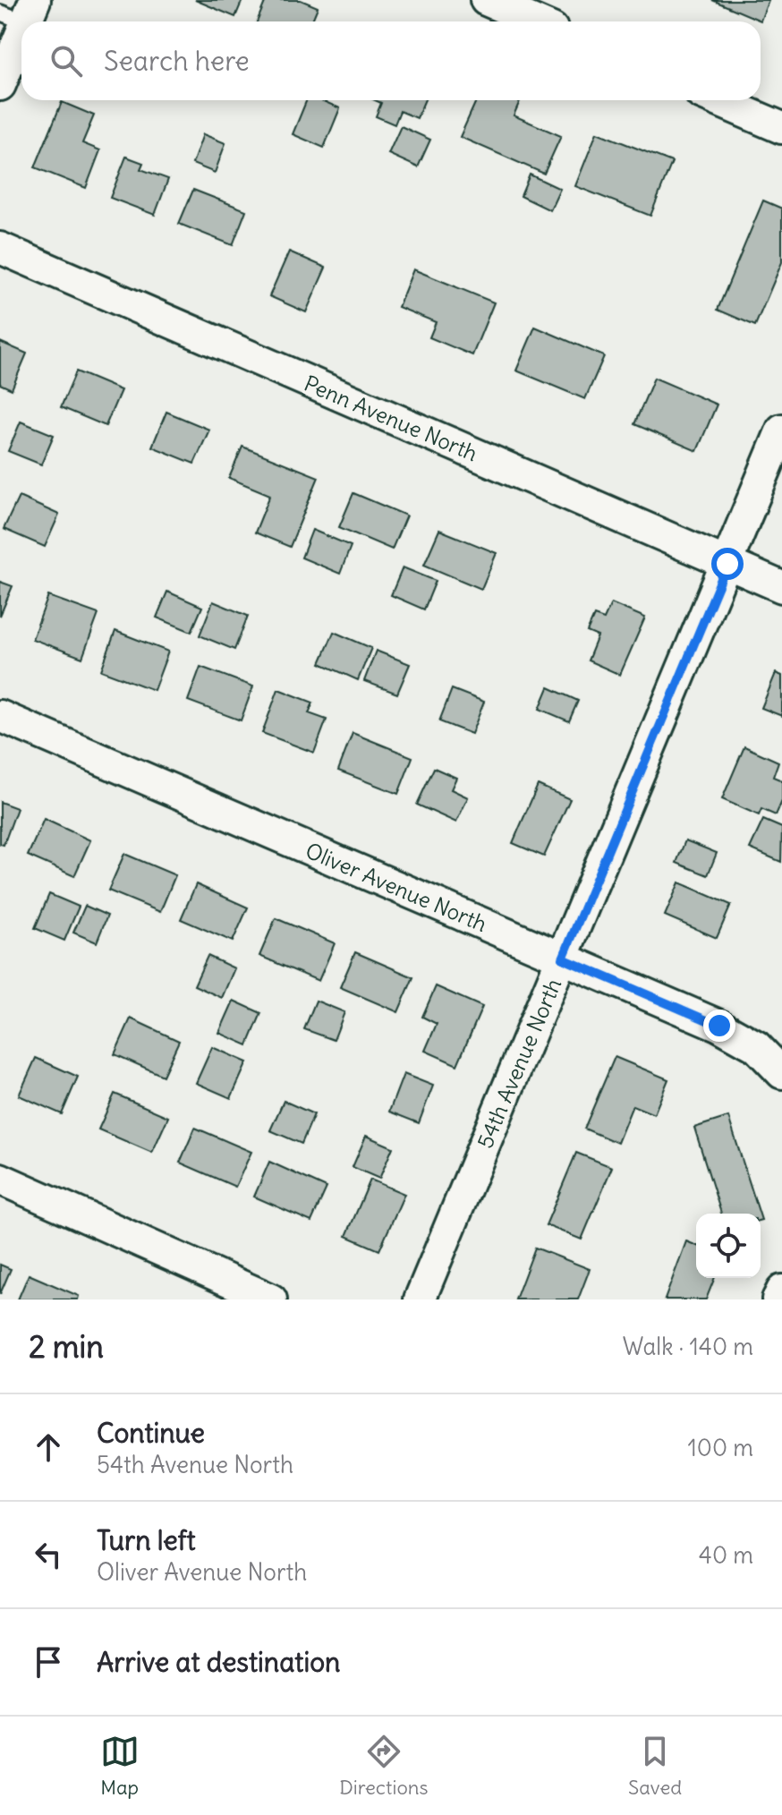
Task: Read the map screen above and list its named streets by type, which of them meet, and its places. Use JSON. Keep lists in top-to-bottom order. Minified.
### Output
{"streets":{"street":["Penn Avenue North","Oliver Avenue North","54th Avenue North"]},"crossings":[["Penn Avenue North","54th Avenue North"],["Oliver Avenue North","54th Avenue North"]],"page":{"search":"Search here","heading":["2 min","Walk · 140 m"],"list":[["Continue","54th Avenue North","100 m"],["Turn left","Oliver Avenue North","40 m"],"Arrive at destination"],"nav":["Map","Directions","Saved"]}}
